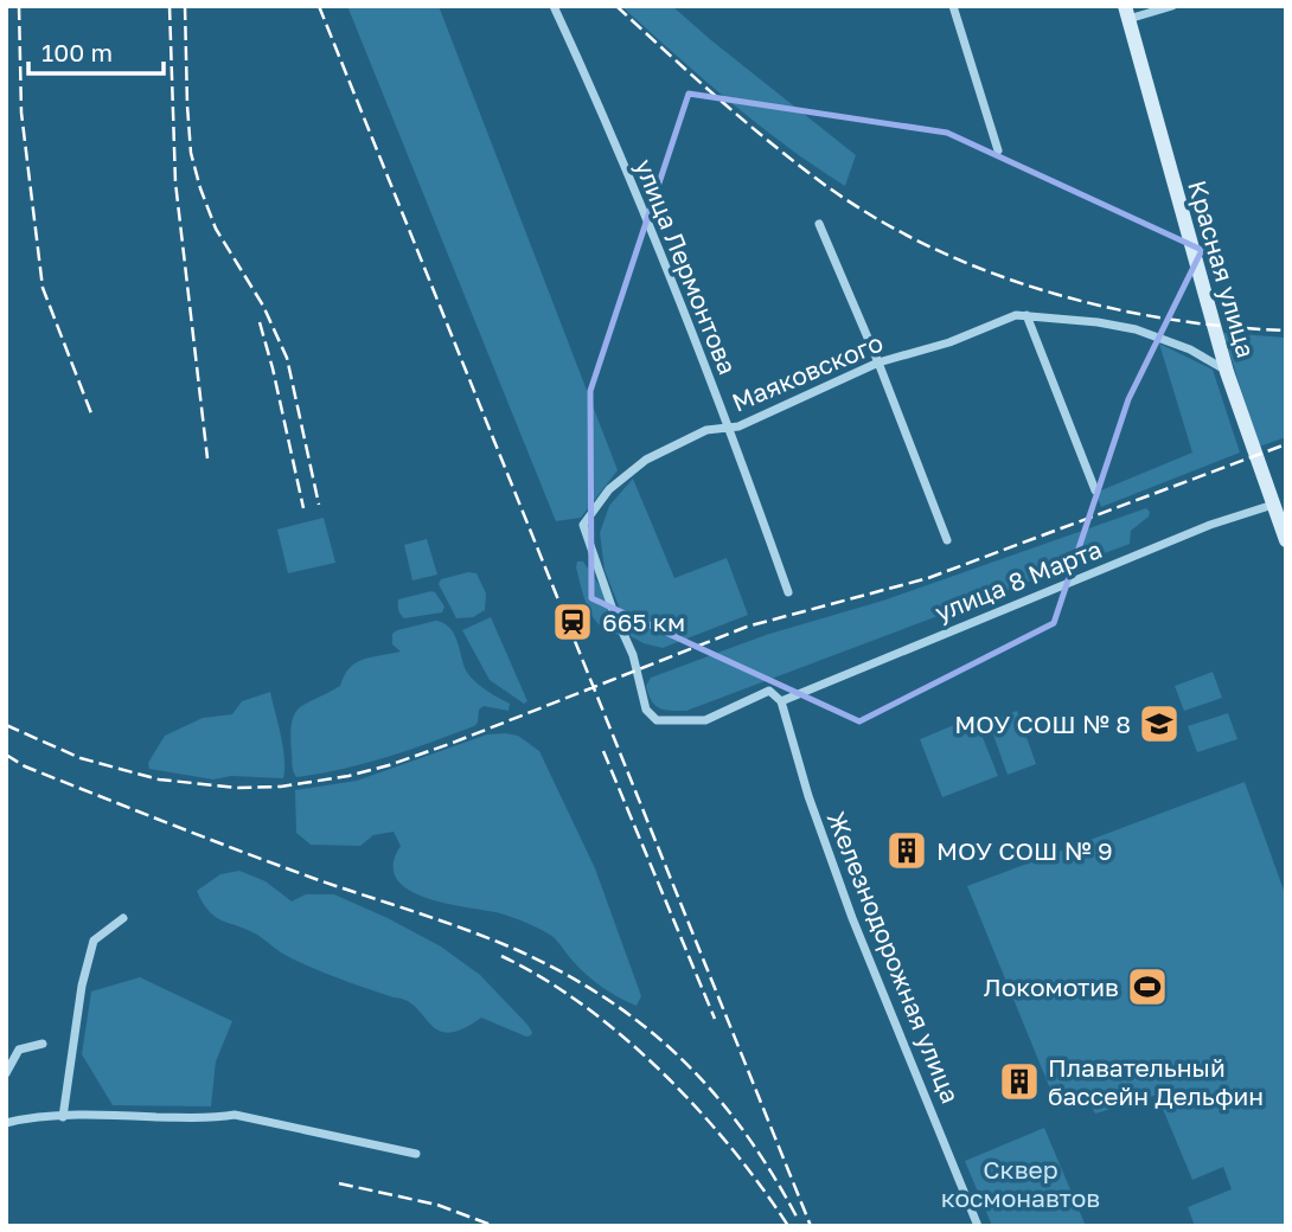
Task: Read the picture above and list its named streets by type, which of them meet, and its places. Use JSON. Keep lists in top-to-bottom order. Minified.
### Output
{"streets":{"street":["улица Лермонтова","Красная улица","Маяковского","улица 8 Марта","Железнодорожная улица"]},"crossings":[["улица Лермонтова","Маяковского"],["Красная улица","Маяковского"],["Красная улица","улица 8 Марта"],["Маяковского","улица 8 Марта"],["Маяковского","Железнодорожная улица"],["улица 8 Марта","Железнодорожная улица"]],"parks":["Сквер космонавтов"],"places":{"station":["665 км"],"school or university":["МОУ СОШ № 8"],"building":["МОУ СОШ № 9","Плавательный бассейн Дельфин"],"sports":["Локомотив"]},"scale_bar":"100 m"}
